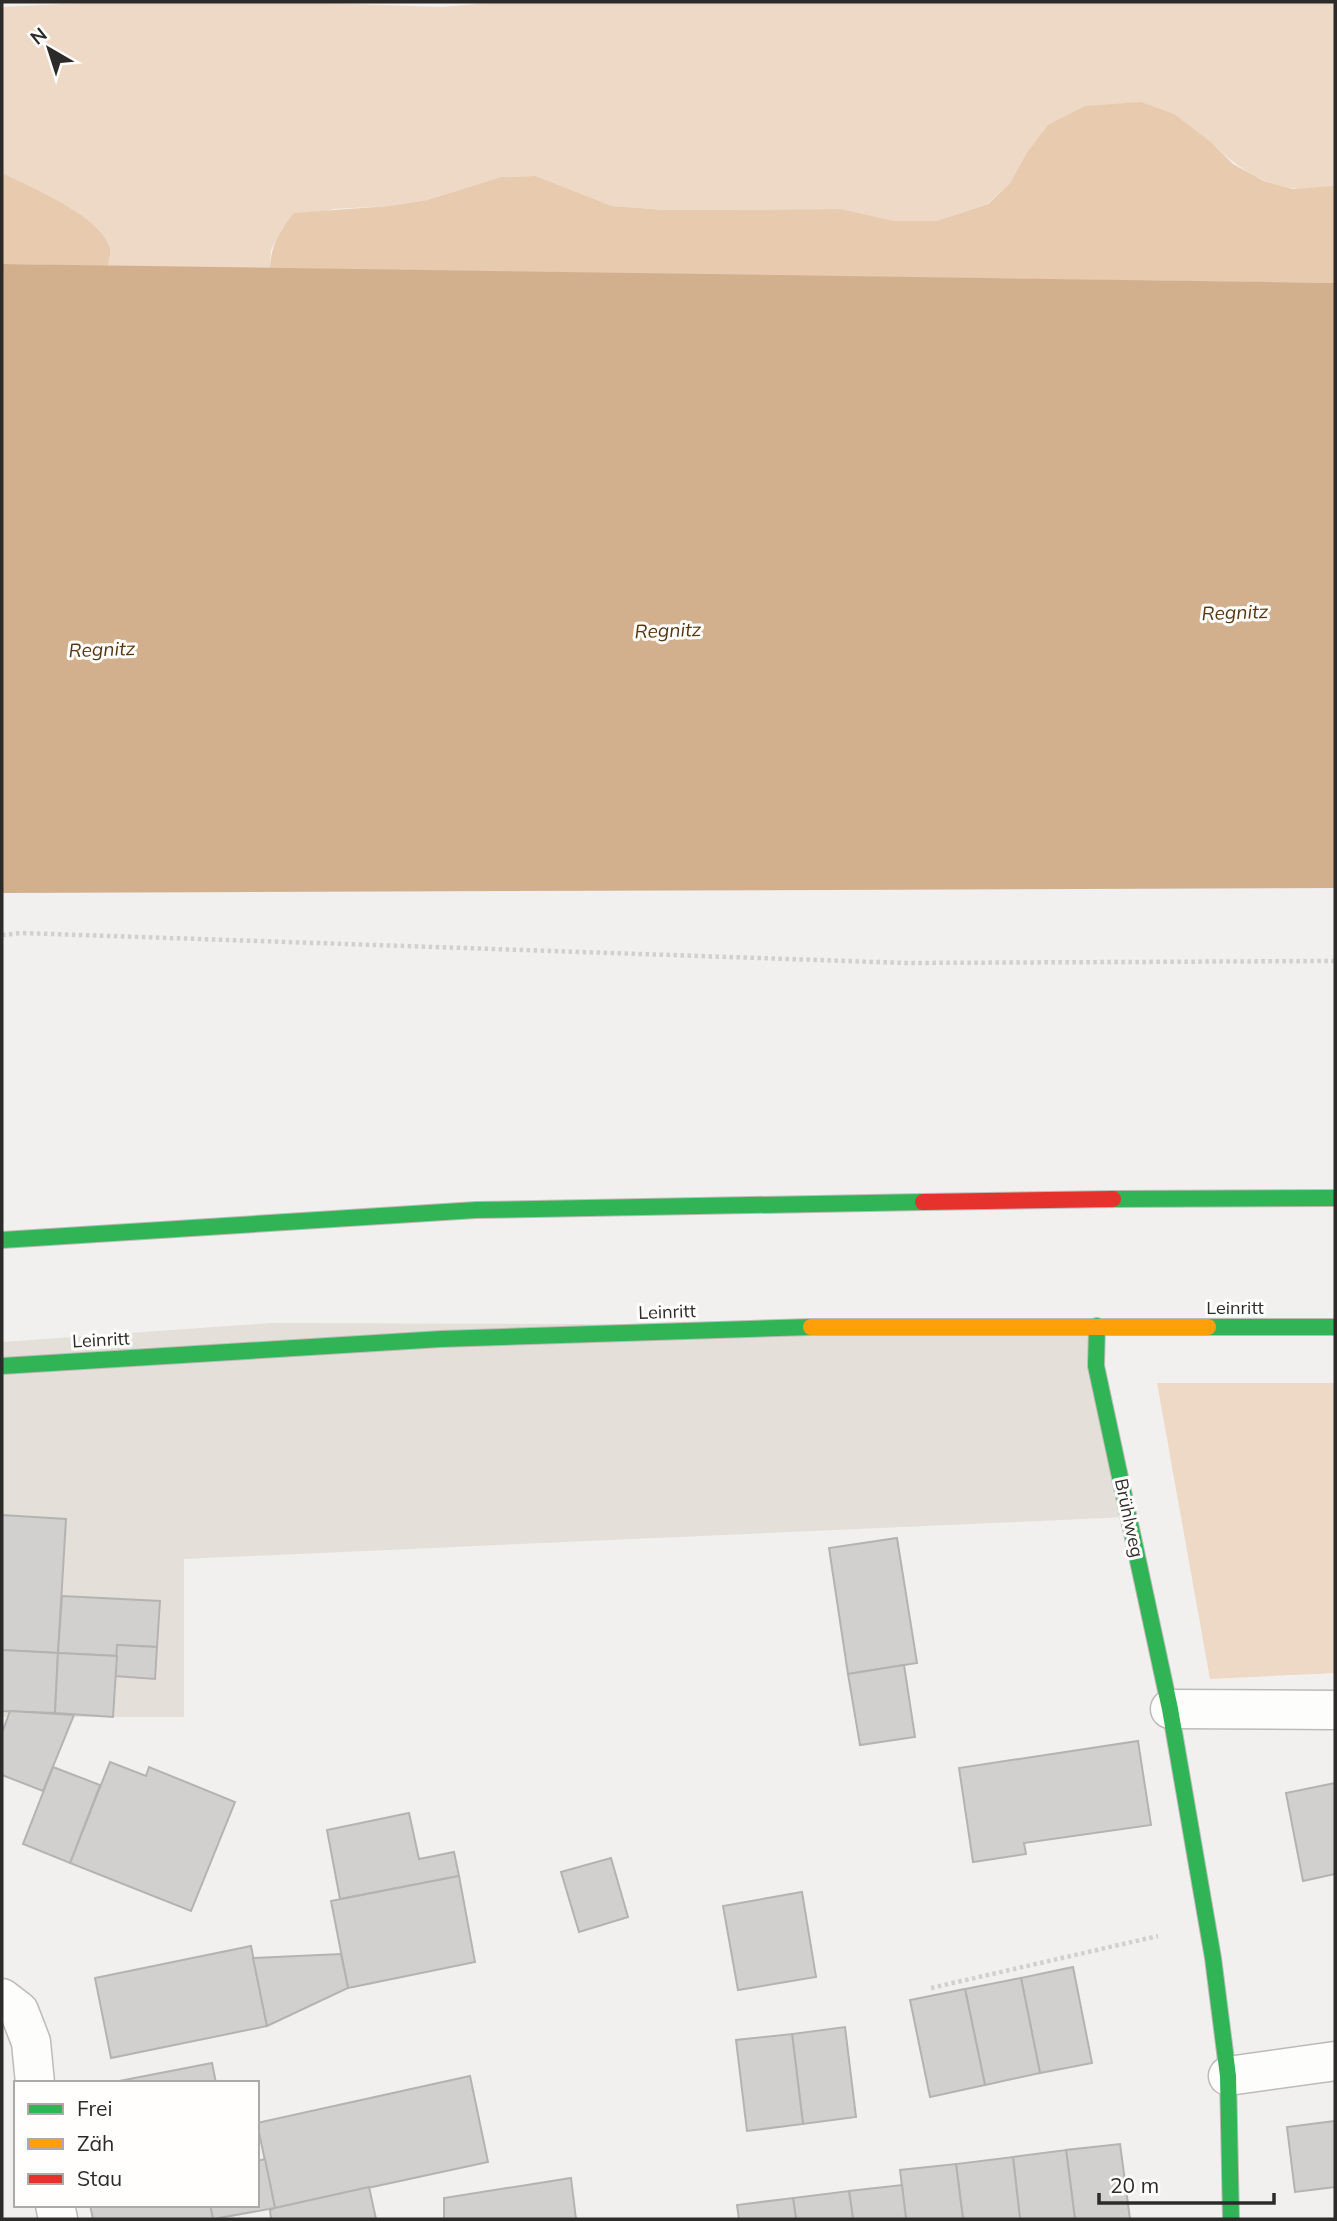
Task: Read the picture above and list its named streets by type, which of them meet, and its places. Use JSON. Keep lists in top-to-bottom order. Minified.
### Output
{"streets":{"street":["Leinritt","Brühlweg"]},"crossings":[["Leinritt","Brühlweg"]],"water":["Regnitz"],"legend":["Frei","Zäh","Stau"],"scale_bar":"20 m","north":"top left"}
